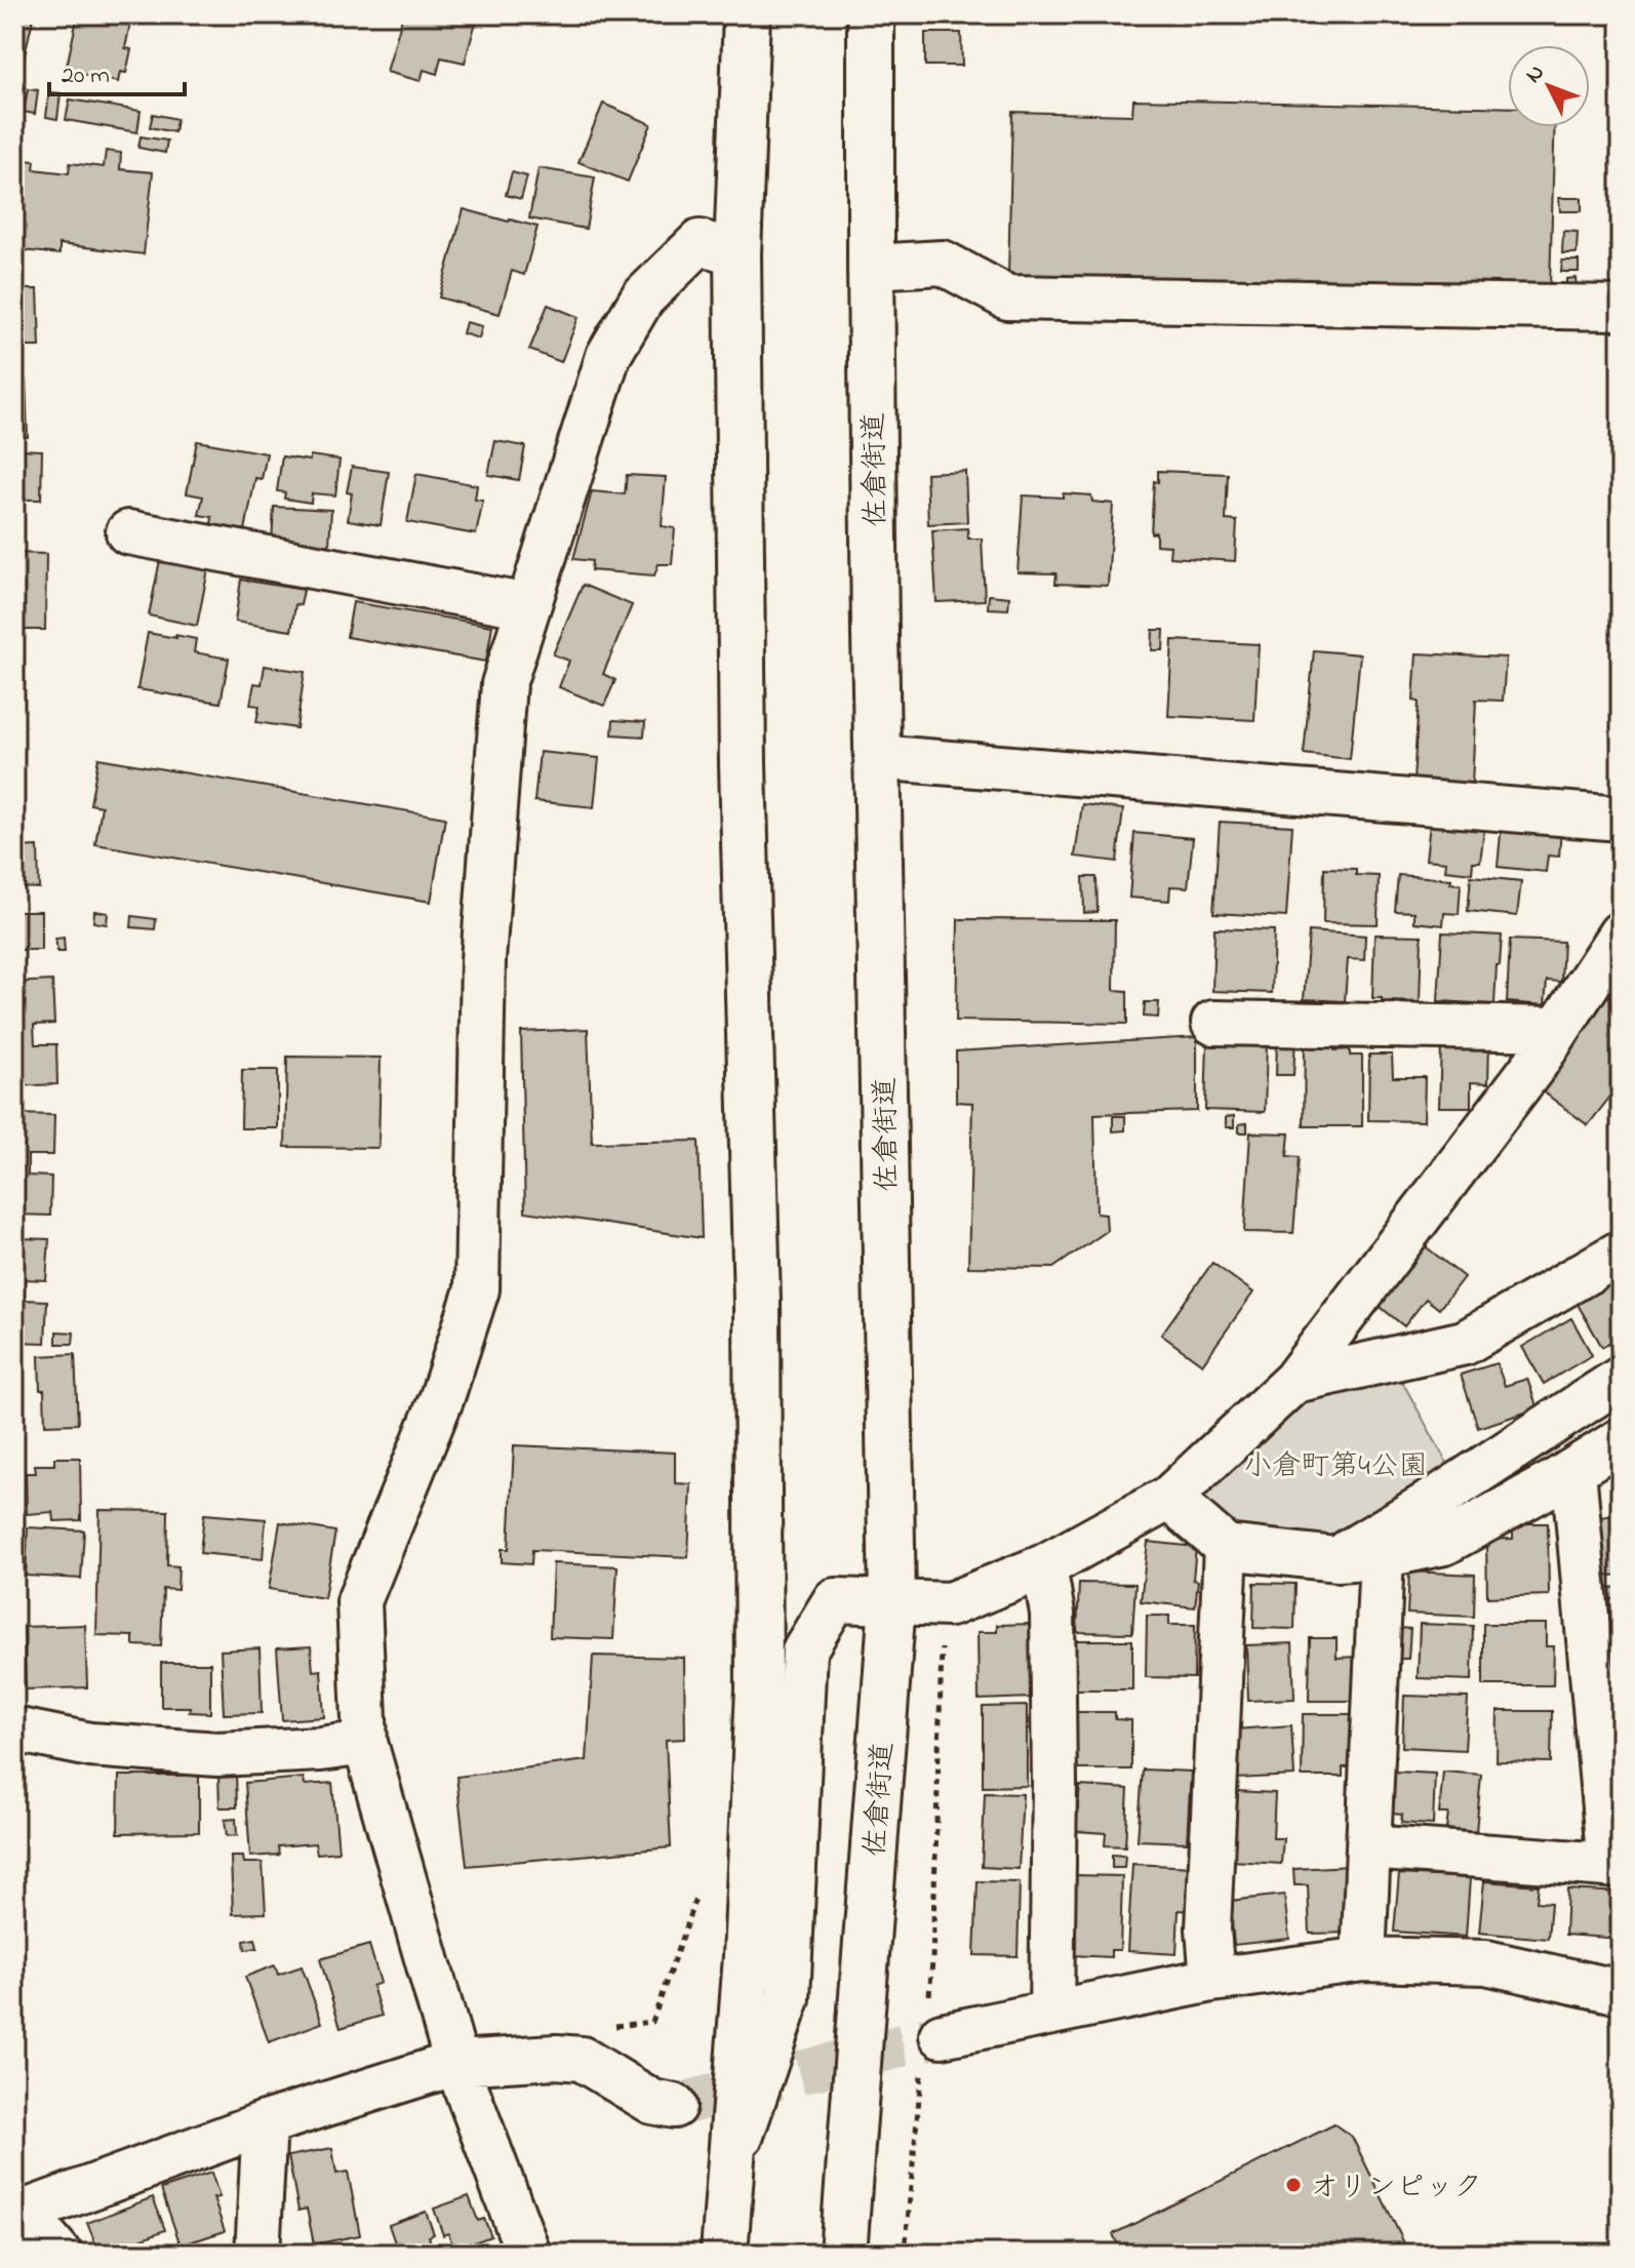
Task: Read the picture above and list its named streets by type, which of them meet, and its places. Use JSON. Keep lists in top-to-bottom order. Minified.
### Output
{"streets":{"highway":["佐倉街道"]},"parks":["小倉町第4公園"],"places":["オリンピック"],"scale_bar":"20 m","north":"top left"}
